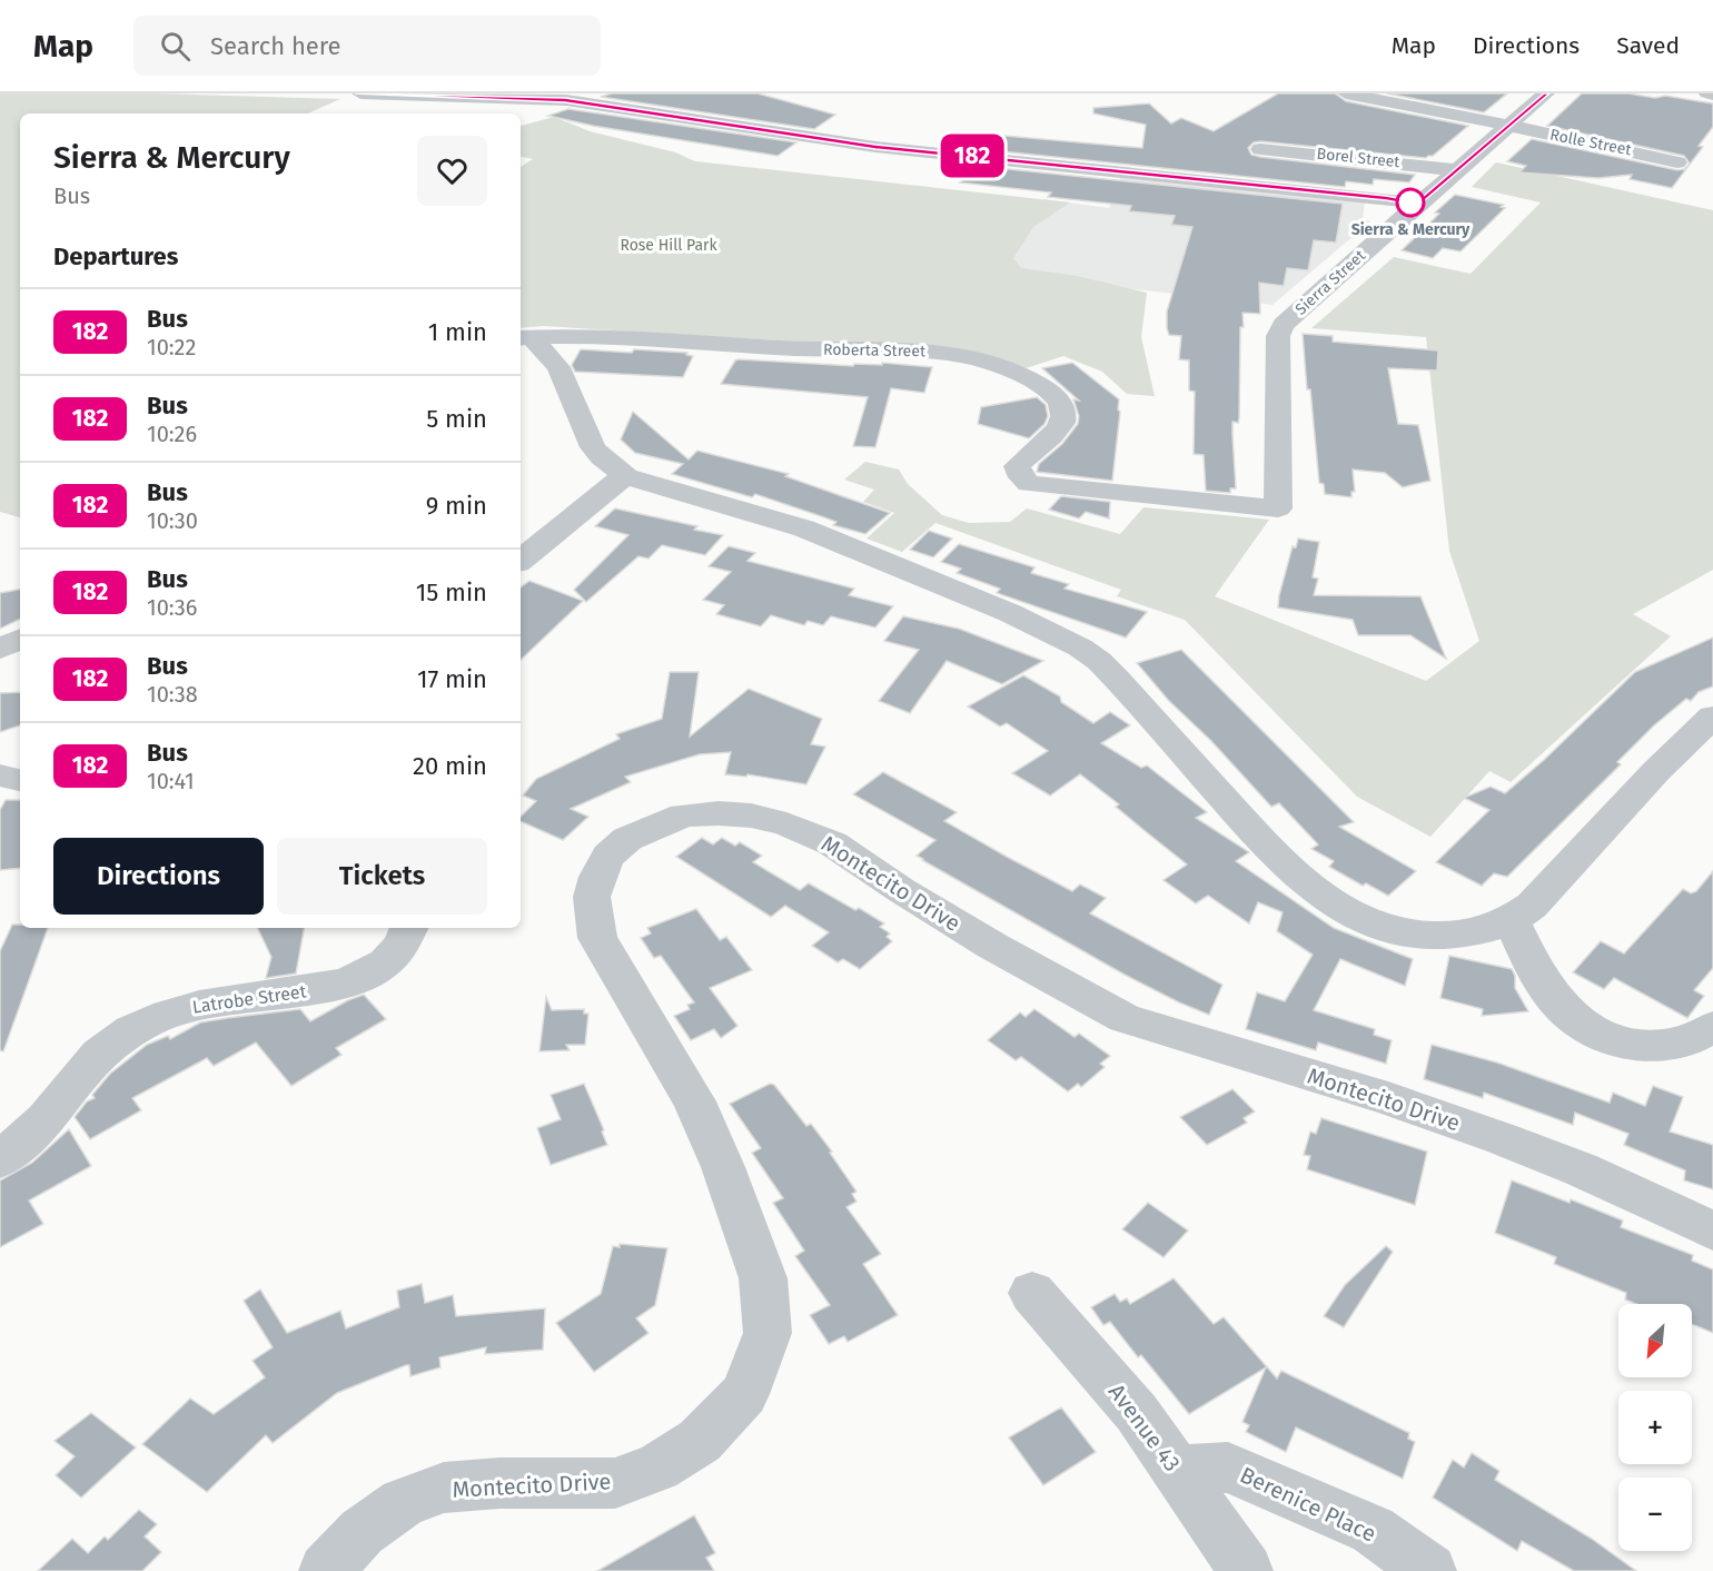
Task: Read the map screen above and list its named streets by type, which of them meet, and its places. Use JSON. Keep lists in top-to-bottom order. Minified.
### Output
{"streets":{"street":["Rolle Street","Borel Street","Sierra Street","Roberta Street","Montecito Drive","Latrobe Street","Avenue 43","Berenice Place"]},"crossings":[["Rolle Street","Sierra Street"],["Borel Street","Sierra Street"],["Sierra Street","Roberta Street"],["Avenue 43","Berenice Place"]],"parks":["Rose Hill Park"],"places":["Sierra & Mercury"],"lines":["bus line 182"],"north":"bottom left","page":{"header":"Map","search":"Search here","nav":["Map","Directions","Saved"],"on_map":"182","heading":[["Sierra & Mercury","Bus"],"Departures"],"list":[{"mark":"182","name":"Bus","note":"10:22","value":"1 min"},{"mark":"182","name":"Bus","note":"10:26","value":"5 min"},{"mark":"182","name":"Bus","note":"10:30","value":"9 min"},{"mark":"182","name":"Bus","note":"10:36","value":"15 min"},{"mark":"182","name":"Bus","note":"10:38","value":"17 min"},{"mark":"182","name":"Bus","note":"10:41","value":"20 min"}],"buttons":["Directions","Tickets"],"map_buttons":["+","−"]}}
